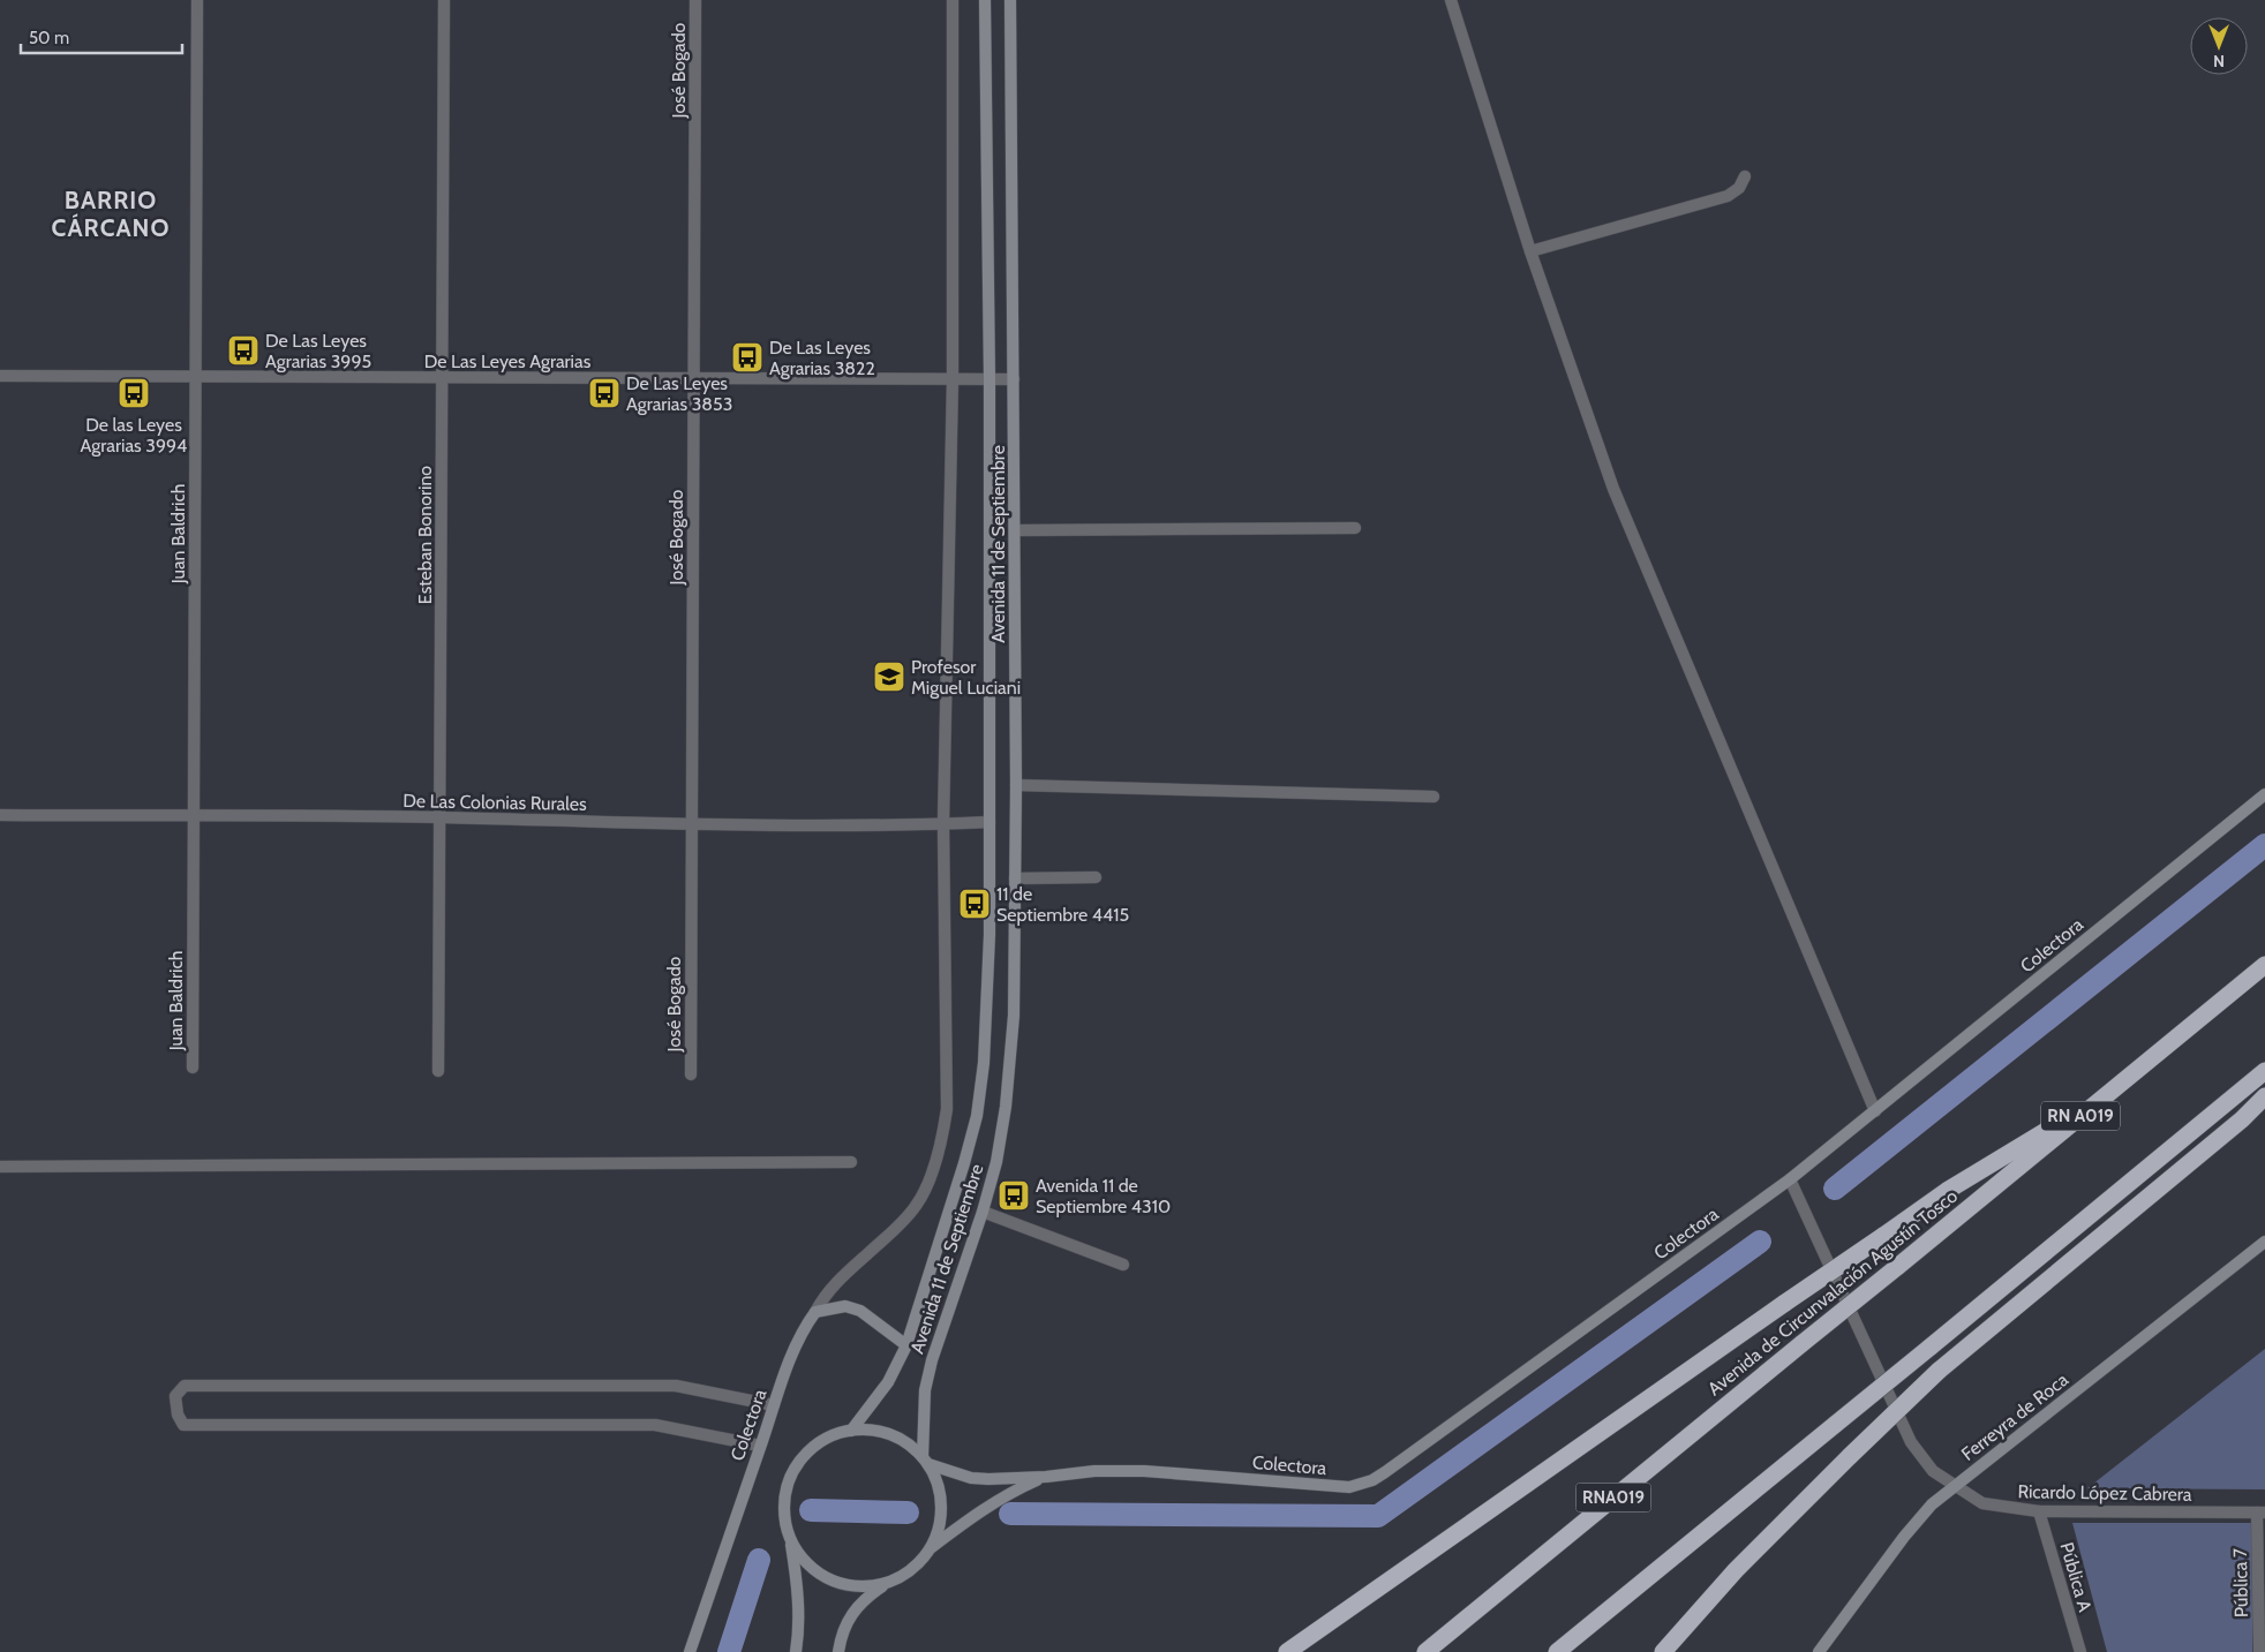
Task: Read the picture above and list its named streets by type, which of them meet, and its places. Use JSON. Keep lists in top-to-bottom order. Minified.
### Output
{"streets":{"highway":["RN A019","Avenida de Circunvalación Agustín Tosco","RNA019"],"main road":["Avenida 11 de Septiembre","Colectora","Ferreyra de Roca"],"street":["José Bogado","De Las Leyes Agrarias","Juan Baldrich","Esteban Bonorino","De Las Colonias Rurales","Ricardo López Cabrera","Pública A","Pública 7"]},"crossings":[["José Bogado","De Las Leyes Agrarias"],["José Bogado","De Las Colonias Rurales"],["De Las Leyes Agrarias","Juan Baldrich"],["De Las Leyes Agrarias","Esteban Bonorino"],["De Las Leyes Agrarias","Avenida 11 de Septiembre"],["Juan Baldrich","De Las Colonias Rurales"],["Esteban Bonorino","De Las Colonias Rurales"],["Avenida 11 de Septiembre","De Las Colonias Rurales"],["Avenida 11 de Septiembre","Colectora"],["Colectora","Ricardo López Cabrera"],["Ferreyra de Roca","Ricardo López Cabrera"],["Ricardo López Cabrera","Pública A"],["Ricardo López Cabrera","Pública 7"]],"districts":["BARRIO CÁRCANO"],"places":{"bus stop":["De Las Leyes Agrarias 3995","De Las Leyes Agrarias 3822","De las Leyes Agrarias 3994","De Las Leyes Agrarias 3853","11 de Septiembre 4415","Avenida 11 de Septiembre 4310"],"school or university":["Profesor Miguel Luciani"]},"scale_bar":"50 m","north":"bottom"}
